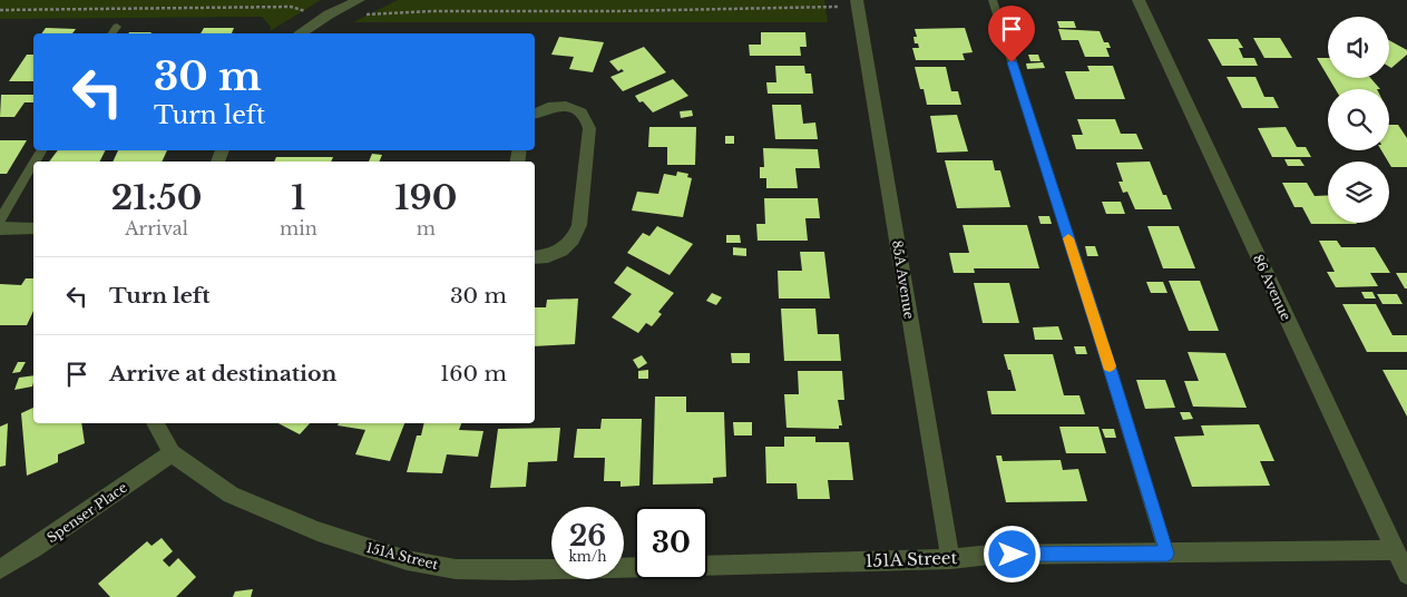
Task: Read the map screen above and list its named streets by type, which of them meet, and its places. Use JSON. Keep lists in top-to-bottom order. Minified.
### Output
{"streets":{"street":["85A Avenue","86 Avenue","Spenser Place","151A Street"]},"crossings":[["85A Avenue","151A Street"],["86 Avenue","151A Street"],["Spenser Place","151A Street"]],"page":{"turn":["30 m","Turn left"],"eta":["21:50","Arrival","1","min","190","m"],"list":[{"name":"Turn left","value":"30 m"},{"name":"Arrive at destination","value":"160 m"}],"speed":"26 km/h","limit":"30"}}
